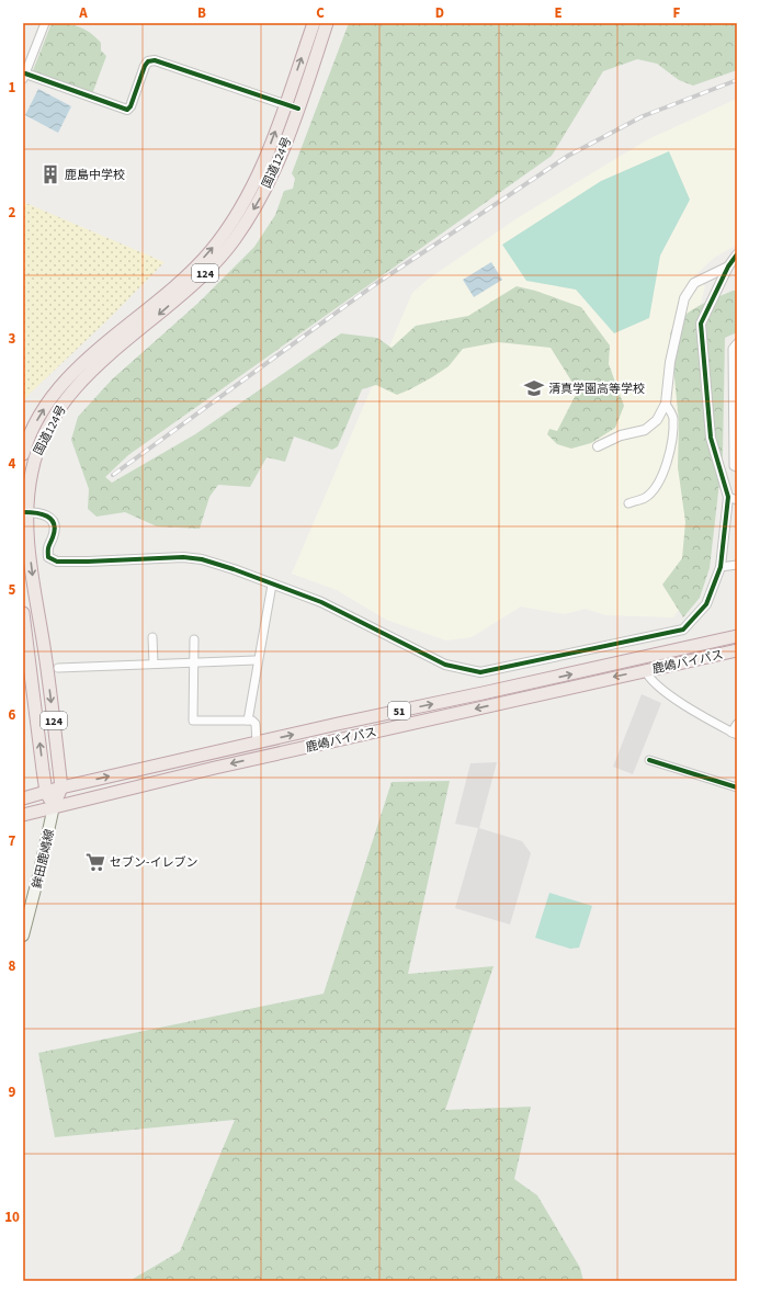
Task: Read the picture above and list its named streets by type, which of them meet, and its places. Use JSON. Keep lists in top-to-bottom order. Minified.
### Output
{"streets":{"highway":["国道124号","124","鹿嶋バイパス","51"],"main road":["鉾田鹿嶋線"]},"crossings":[["国道124号","124"],["国道124号","鹿嶋バイパス"],["国道124号","鉾田鹿嶋線"],["124","鹿嶋バイパス"],["124","鉾田鹿嶋線"],["鹿嶋バイパス","鉾田鹿嶋線"]],"places":{"building":["鹿島中学校"],"school or university":["清真学園高等学校"],"supermarket":["セブン-イレブン"]},"grid":{"columns":["A","B","C","D","E","F"],"rows":["1","2","3","4","5","6","7","8","9","10"]}}
